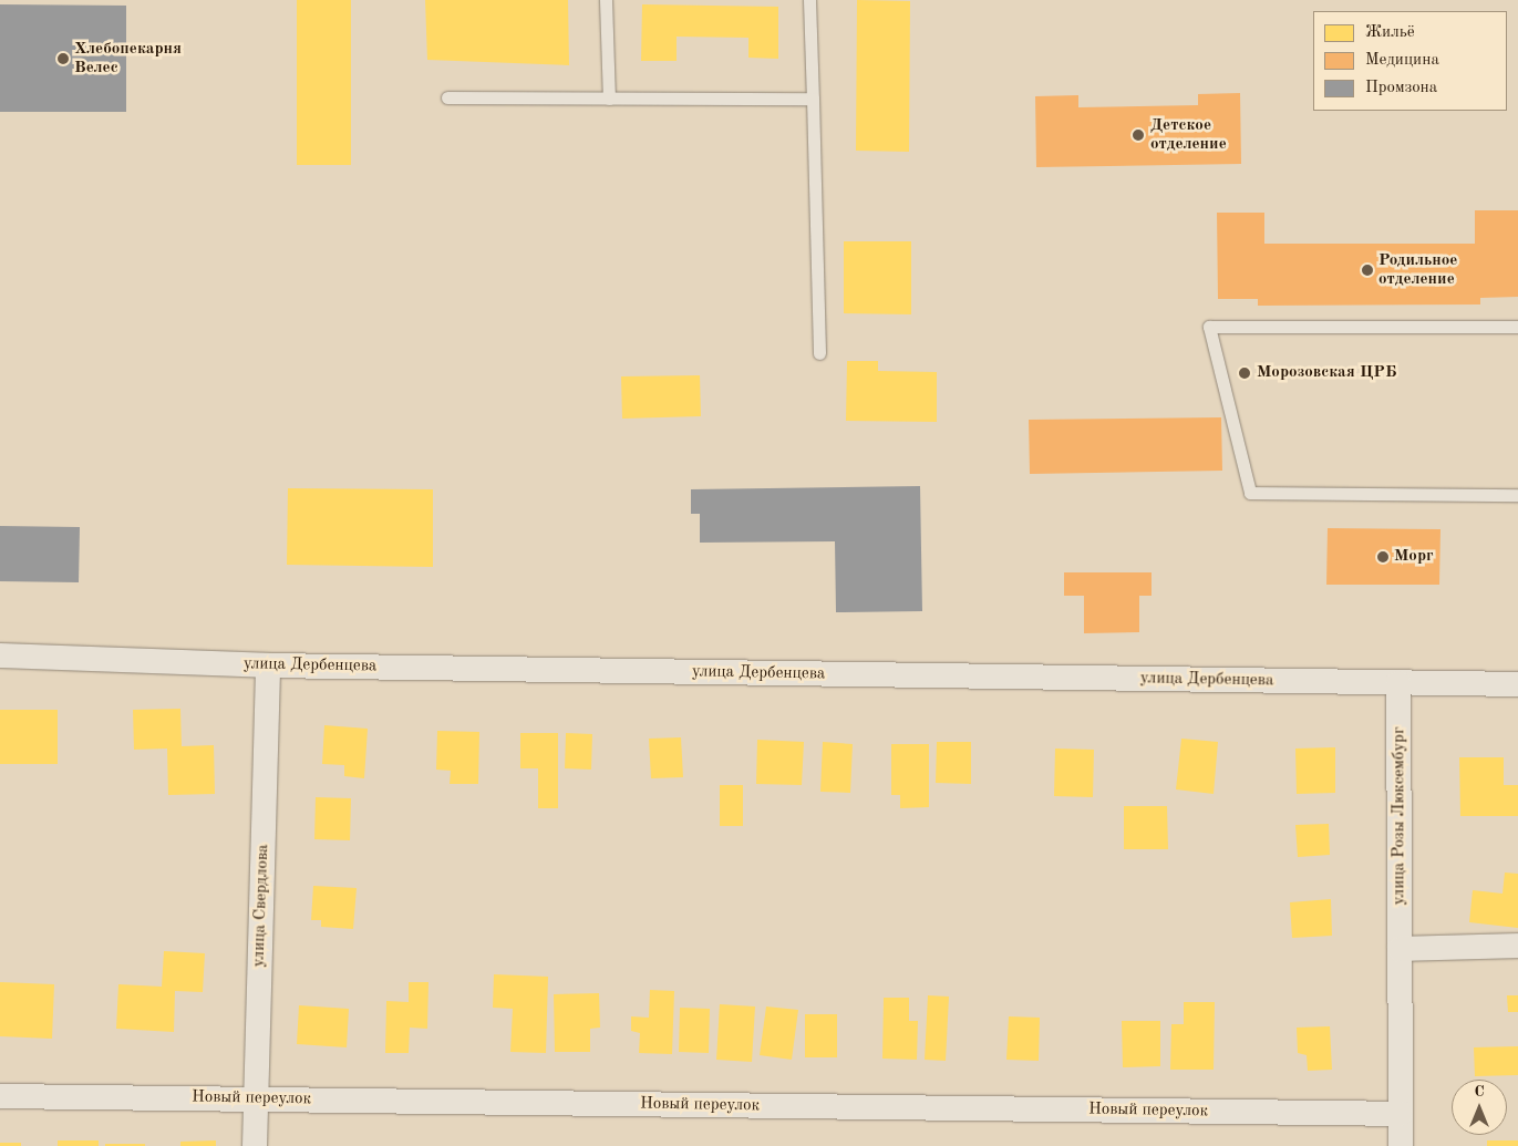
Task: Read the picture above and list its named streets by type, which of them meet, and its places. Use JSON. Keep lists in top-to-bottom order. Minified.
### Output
{"streets":{"street":["улица Дербенцева","улица Розы Люксембург","улица Свердлова","Новый переулок"]},"crossings":[["улица Дербенцева","улица Розы Люксембург"],["улица Дербенцева","улица Свердлова"],["улица Розы Люксембург","Новый переулок"],["улица Свердлова","Новый переулок"]],"places":["Хлебопекарня Велес","Детское отделение","Родильное отделение","Морозовская ЦРБ","Морг"],"legend":["Жильё","Медицина","Промзона"],"north":"top"}
